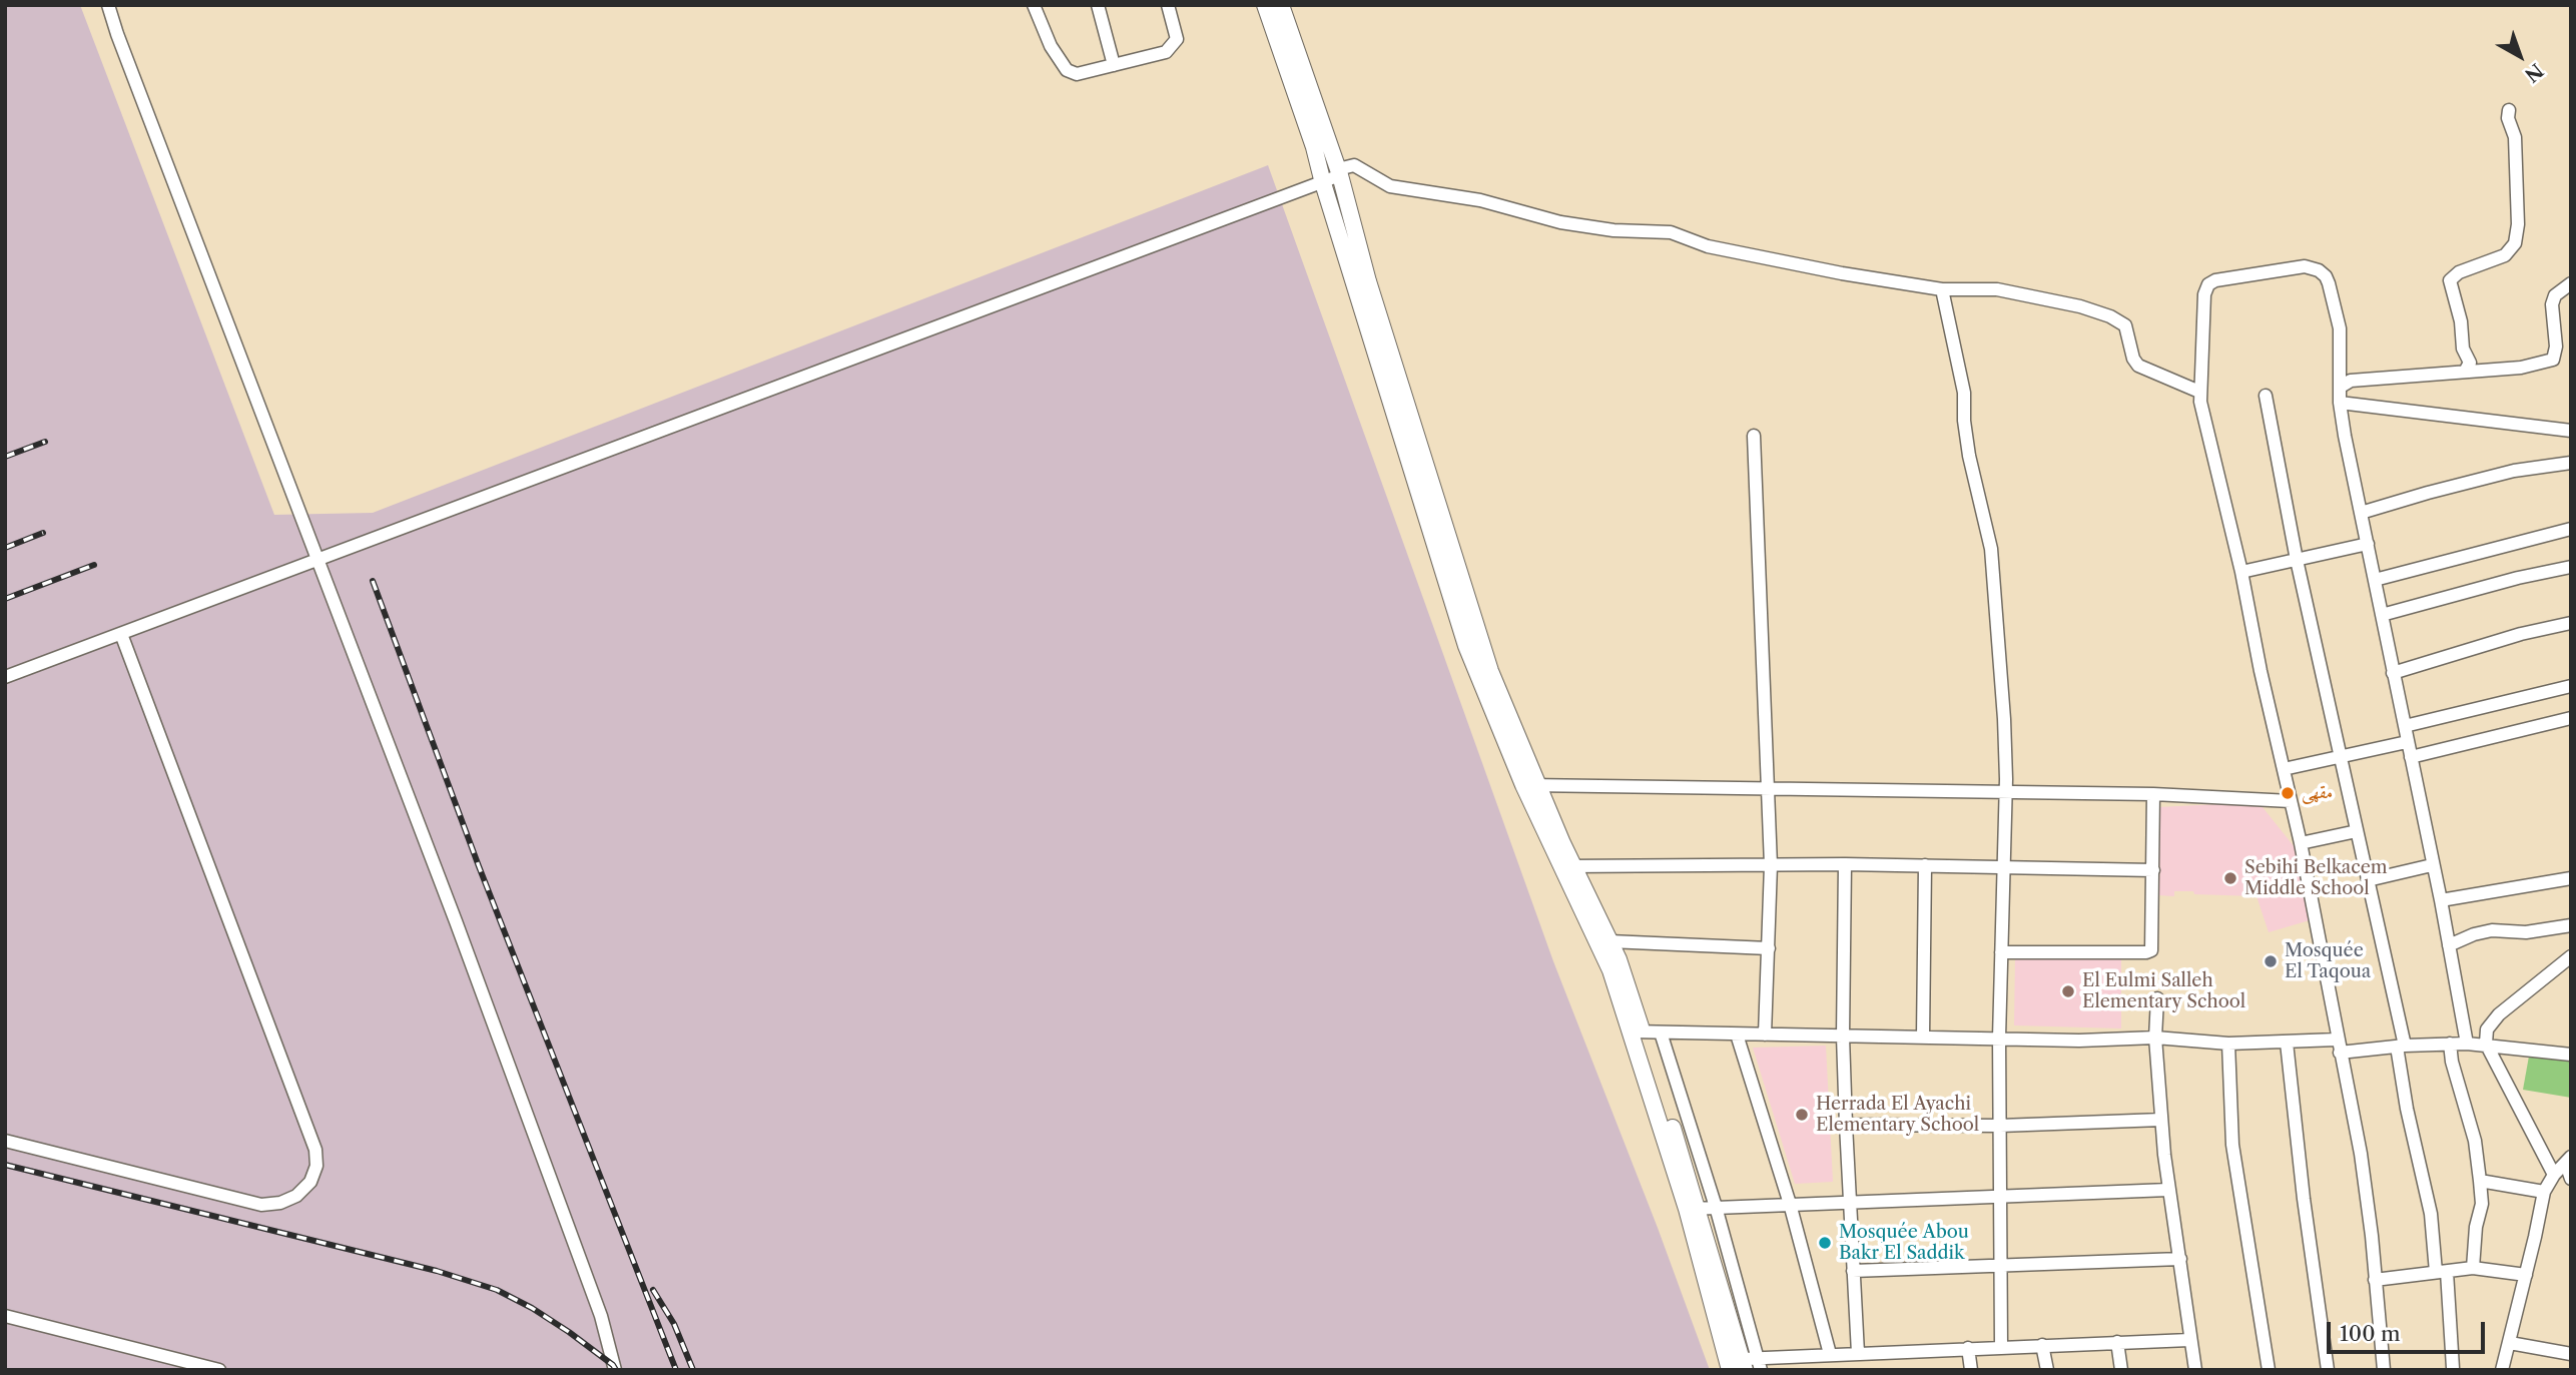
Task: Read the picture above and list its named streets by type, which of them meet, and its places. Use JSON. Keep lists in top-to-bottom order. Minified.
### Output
{"places":["مقهى","Sebihi Belkacem Middle School","Mosquée El Taqoua","El Eulmi Salleh Elementary School","Herrada El Ayachi Elementary School","Mosquée Abou Bakr El Saddik"],"scale_bar":"100 m","north":"bottom right"}
